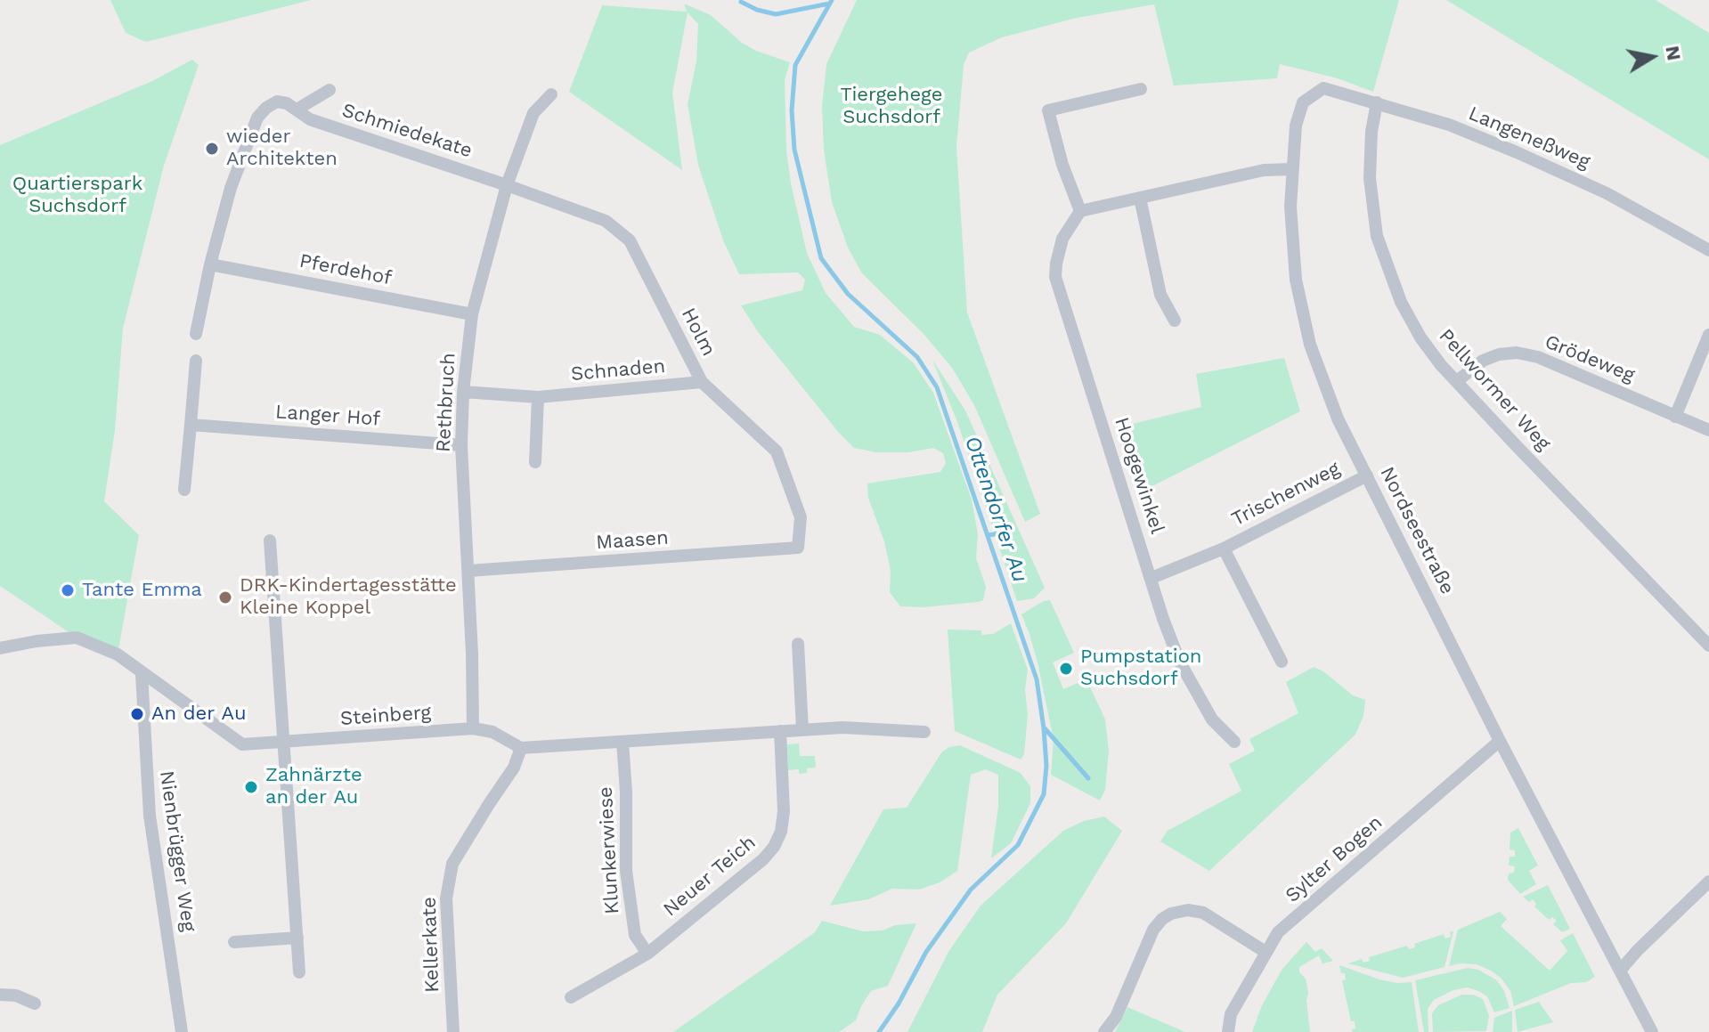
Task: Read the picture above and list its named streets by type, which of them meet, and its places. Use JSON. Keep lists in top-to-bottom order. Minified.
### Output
{"streets":{"street":["Schmiedekate","Langeneßweg","Pferdehof","Holm","Grödeweg","Schnaden","Pellwormer Weg","Rethbruch","Langer Hof","Hoogewinkel","Trischenweg","Nordseestraße","Maasen","Steinberg","Klunkerwiese","Nienbrügger Weg","Sylter Bogen","Neuer Teich","Kellerkate"]},"crossings":[["Schmiedekate","Pferdehof"],["Schmiedekate","Holm"],["Schmiedekate","Rethbruch"],["Langeneßweg","Pellwormer Weg"],["Langeneßweg","Nordseestraße"],["Pferdehof","Rethbruch"],["Holm","Schnaden"],["Holm","Rethbruch"],["Holm","Maasen"],["Grödeweg","Pellwormer Weg"],["Schnaden","Rethbruch"],["Rethbruch","Langer Hof"],["Rethbruch","Maasen"],["Rethbruch","Steinberg"],["Hoogewinkel","Trischenweg"],["Trischenweg","Nordseestraße"],["Nordseestraße","Sylter Bogen"],["Steinberg","Nienbrügger Weg"],["Steinberg","Kellerkate"],["Klunkerwiese","Neuer Teich"]],"water":["Ottendorfer Au"],"parks":["Tiergehege Suchsdorf","Quartierspark Suchsdorf"],"places":["wieder Architekten","Tante Emma","DRK-Kindertagesstätte Kleine Koppel","Pumpstation Suchsdorf","An der Au","Zahnärzte an der Au"],"north":"right"}
